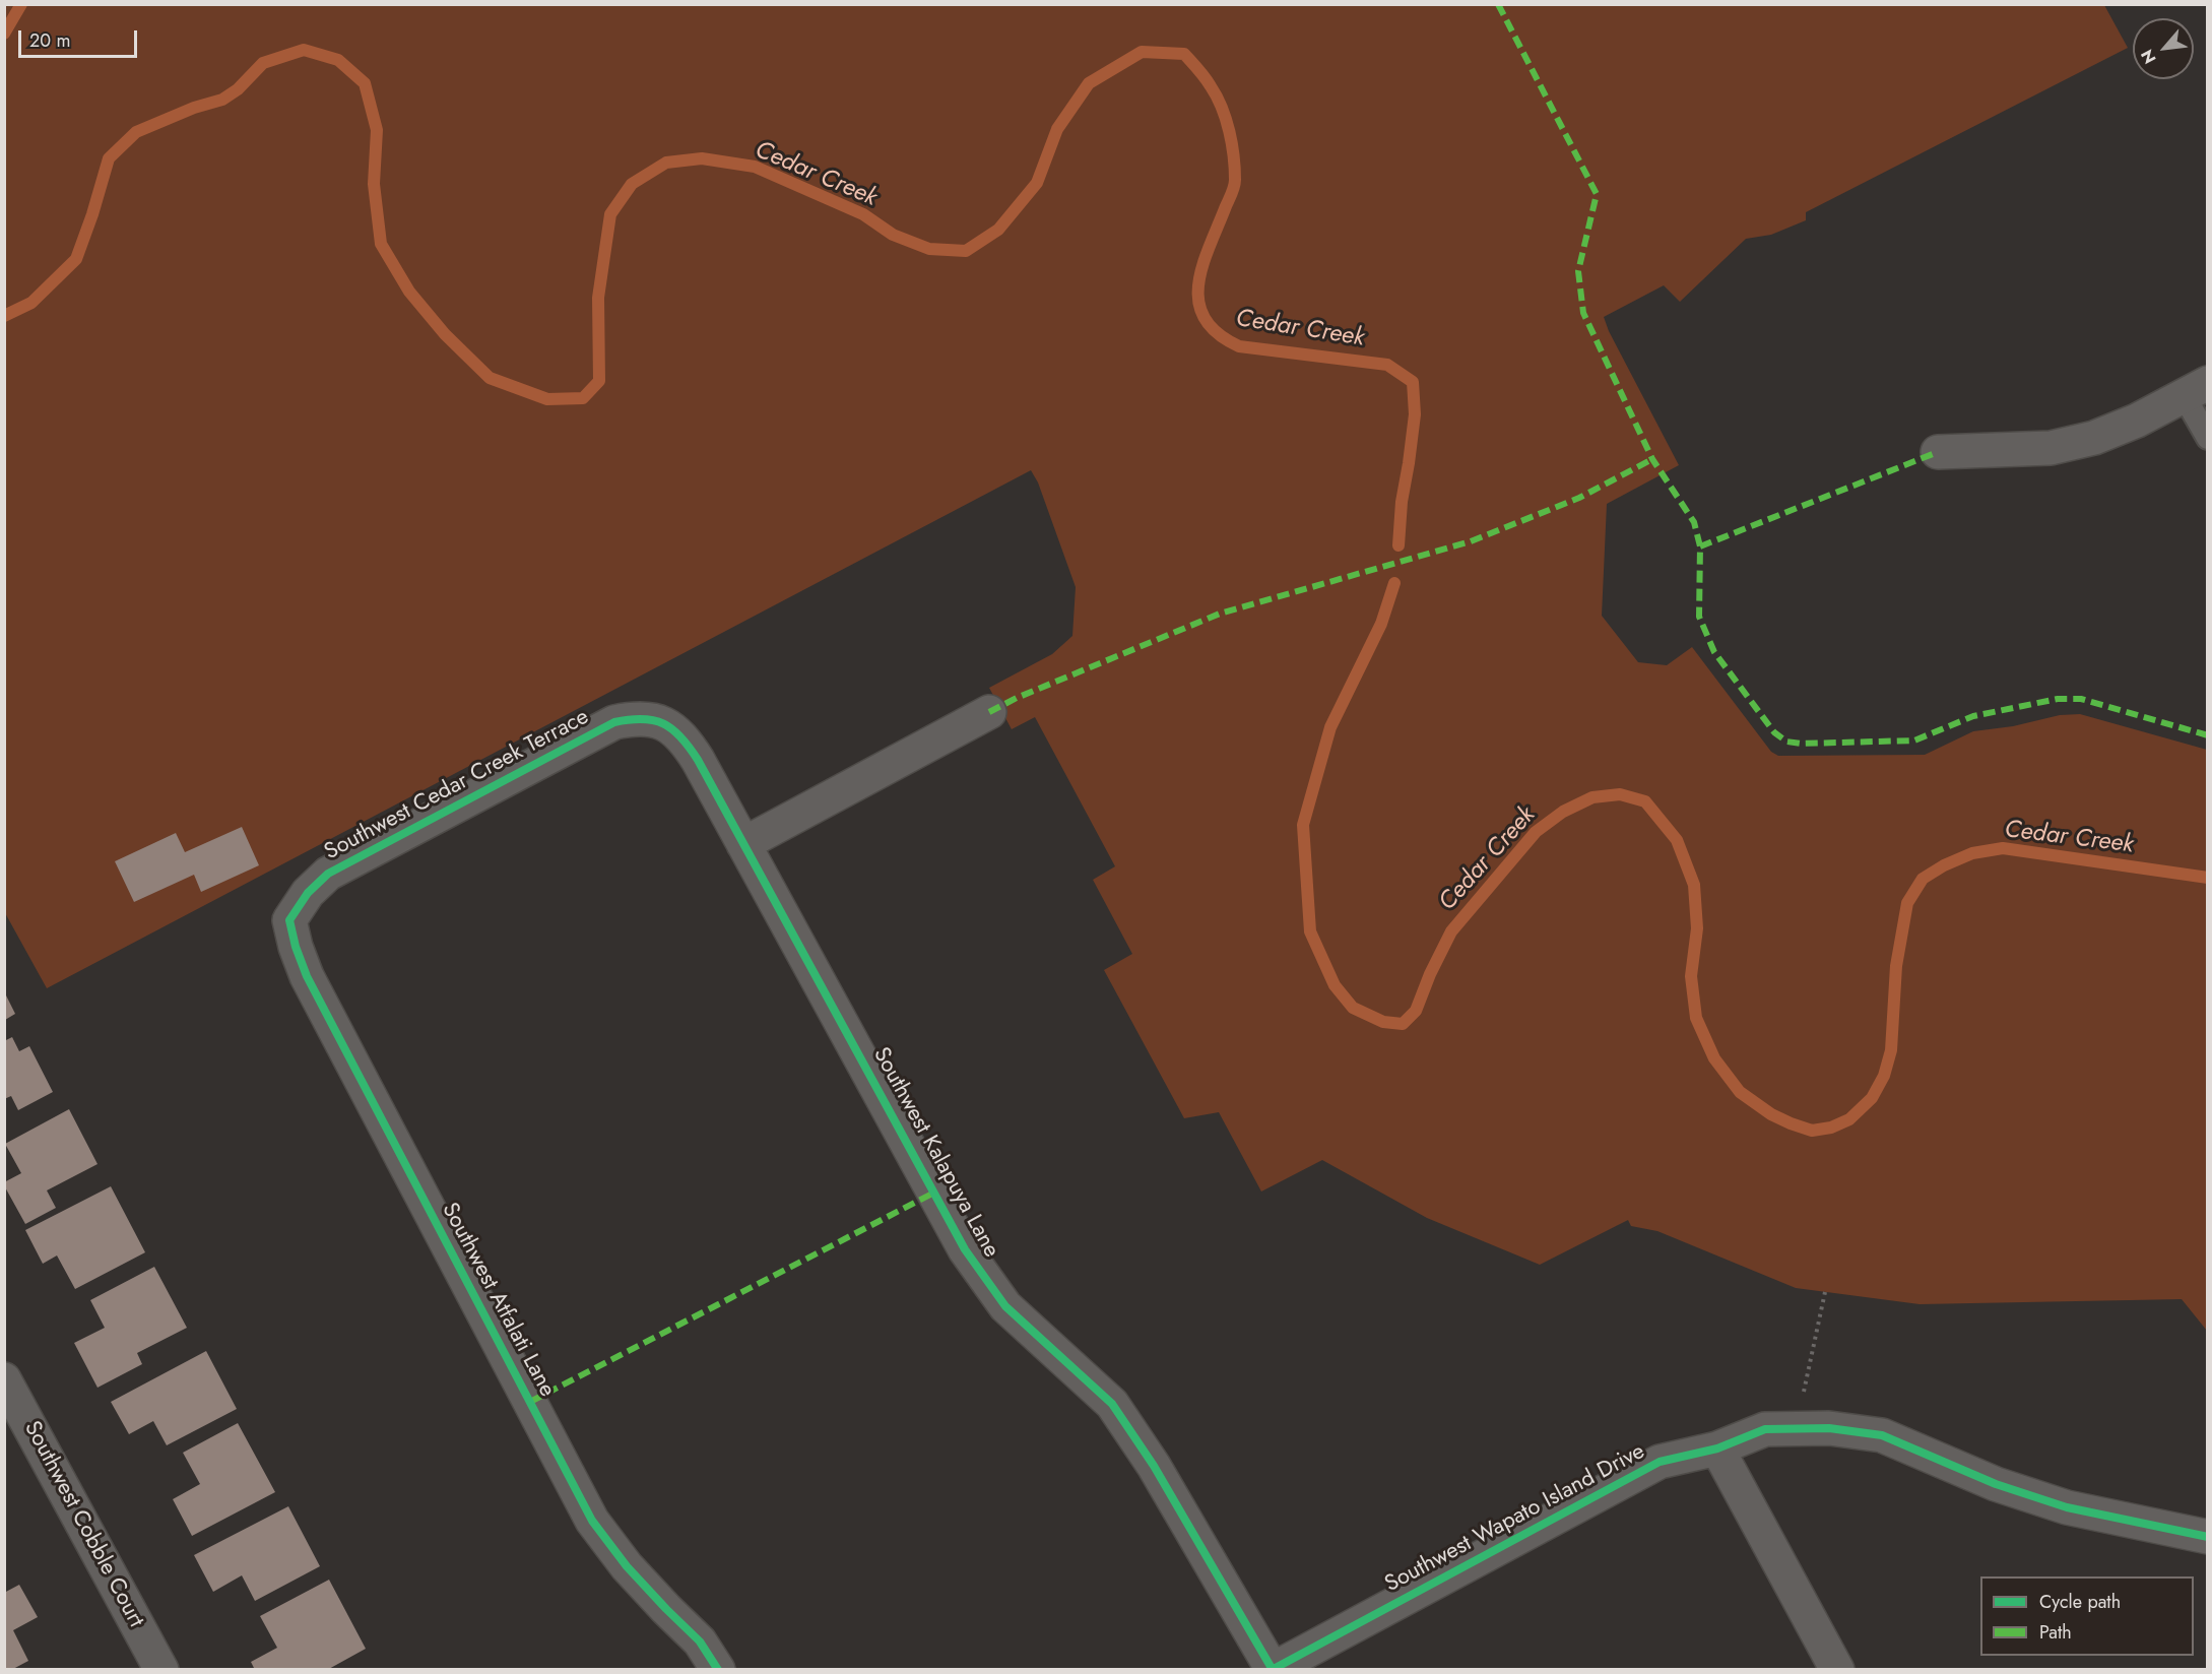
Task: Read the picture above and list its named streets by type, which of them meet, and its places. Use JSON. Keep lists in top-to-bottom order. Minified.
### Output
{"streets":{"street":["Southwest Cedar Creek Terrace","Southwest Kalapuya Lane","Southwest Atfalati Lane","Southwest Wapato Island Drive","Southwest Cobble Court"]},"crossings":[["Southwest Cedar Creek Terrace","Southwest Kalapuya Lane"],["Southwest Cedar Creek Terrace","Southwest Atfalati Lane"],["Southwest Kalapuya Lane","Southwest Wapato Island Drive"]],"water":["Cedar Creek"],"legend":["Cycle path","Path"],"scale_bar":"20 m","north":"bottom left"}
